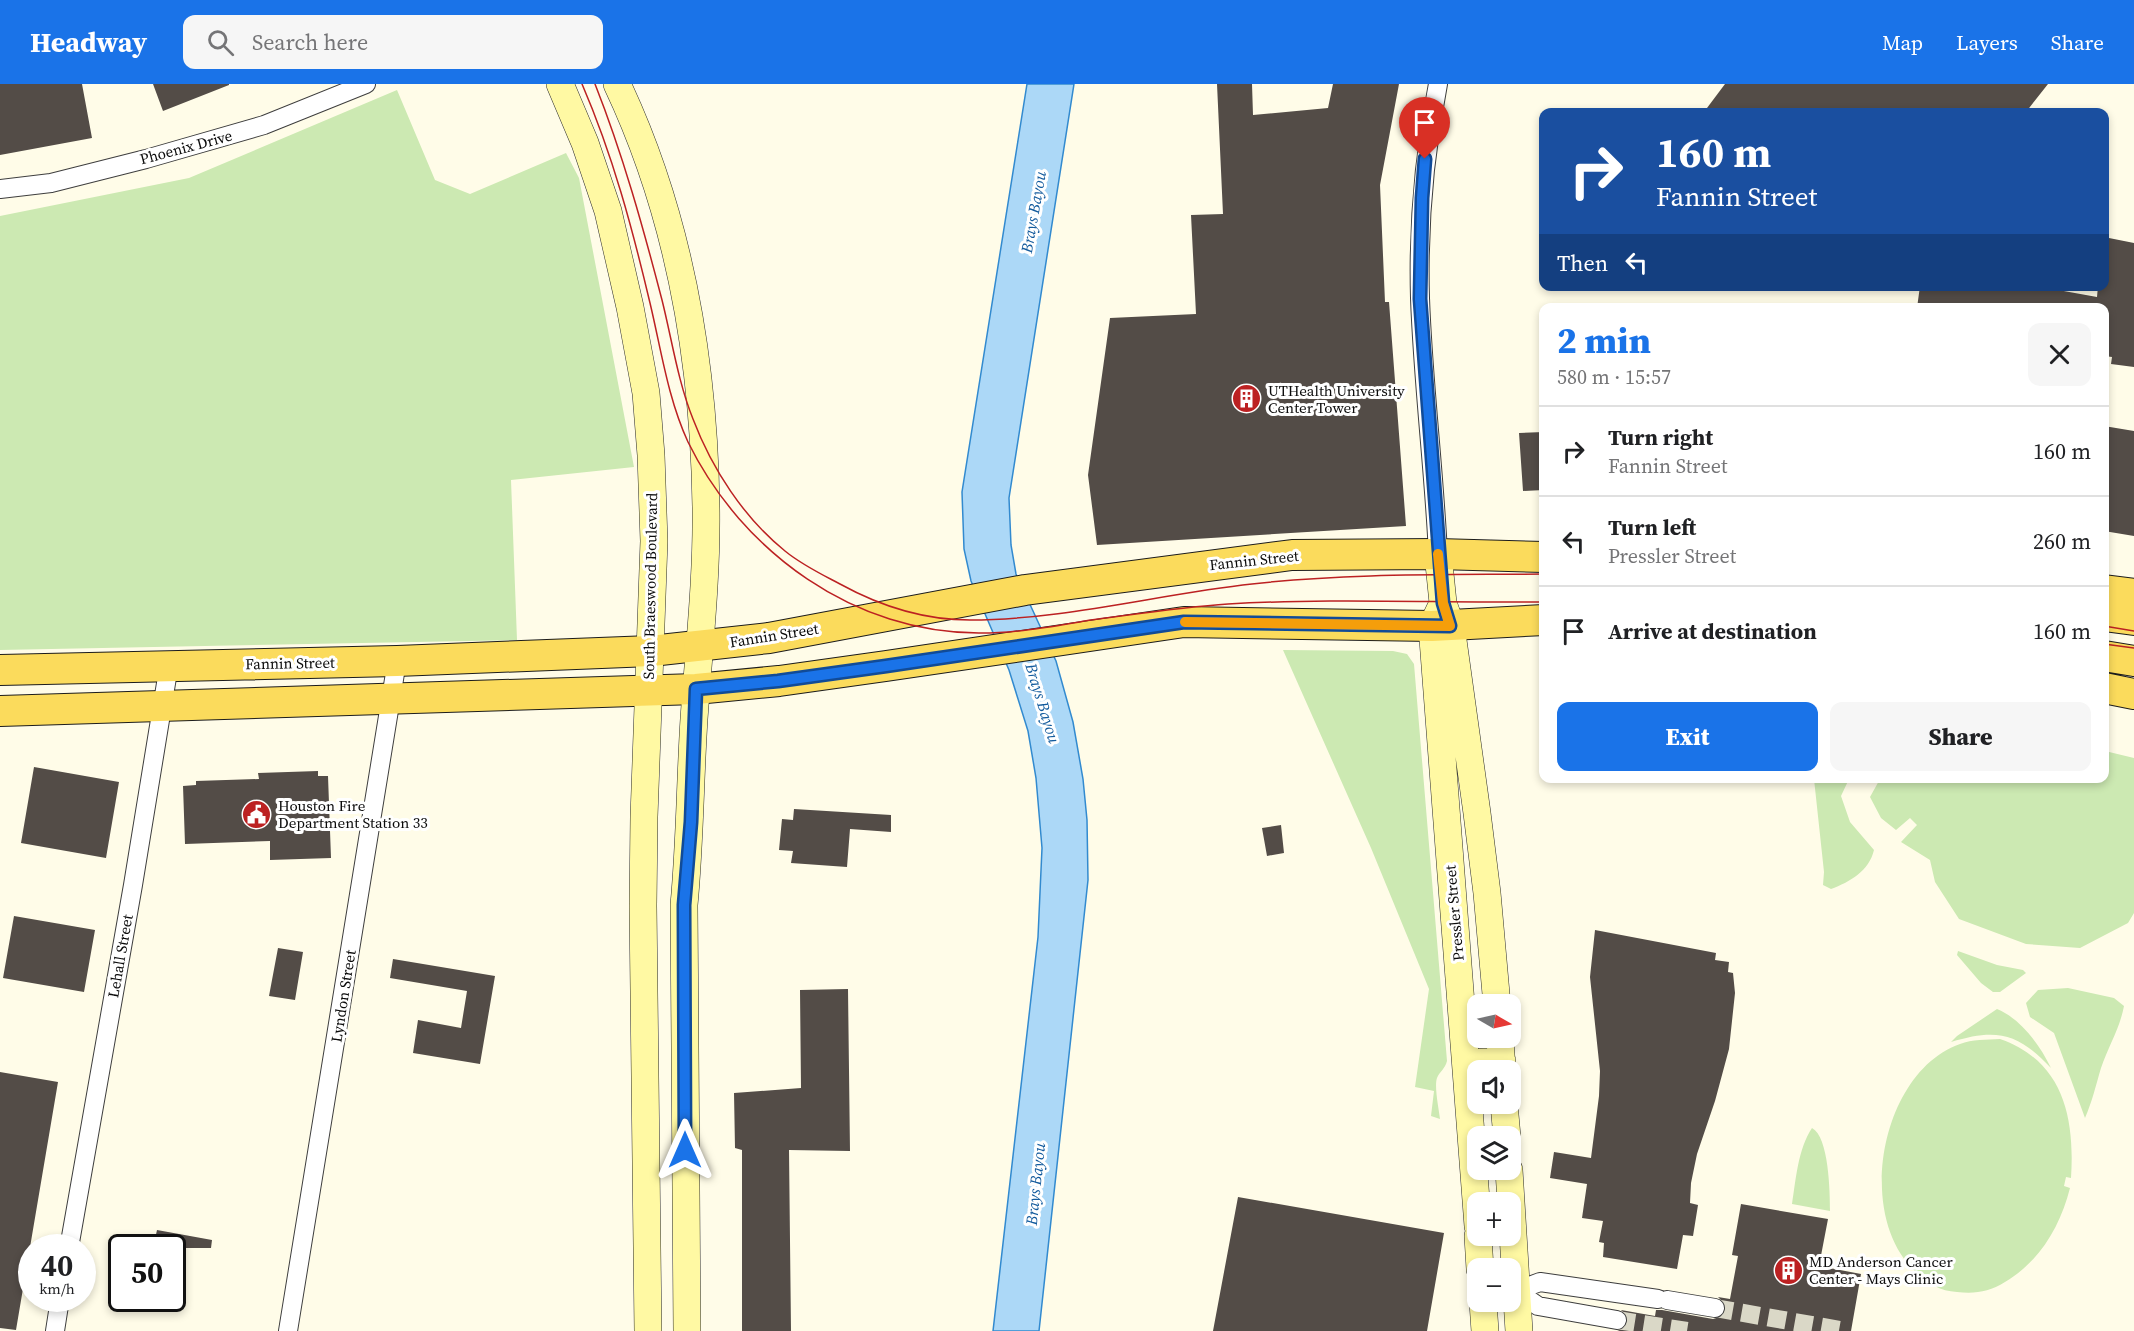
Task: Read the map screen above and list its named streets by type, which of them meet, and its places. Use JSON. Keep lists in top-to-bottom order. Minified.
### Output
{"streets":{"main road":["Fannin Street","South Braeswood Boulevard","Pressler Street"],"street":["Phoenix Drive","Lehall Street","Lyndon Street"]},"crossings":[["Fannin Street","South Braeswood Boulevard"],["Fannin Street","Pressler Street"],["Fannin Street","Lehall Street"],["Fannin Street","Lyndon Street"]],"water":["Brays Bayou"],"places":{"building":["UTHealth University Center Tower","MD Anderson Cancer Center - Mays Clinic"],"public building":["Houston Fire Department Station 33"]},"north":"right","page":{"header":"Headway","search":"Search here","nav":["Map","Layers","Share"],"turn":["160 m","Fannin Street"],"then":"Then","heading":["2 min","580 m · 15:57"],"list":[{"name":"Turn right","note":"Fannin Street","value":"160 m"},{"name":"Turn left","note":"Pressler Street","value":"260 m"},{"name":"Arrive at destination","value":"160 m"}],"buttons":["Exit","Share"],"map_buttons":["+","−"],"speed":"40 km/h","limit":"50"}}
